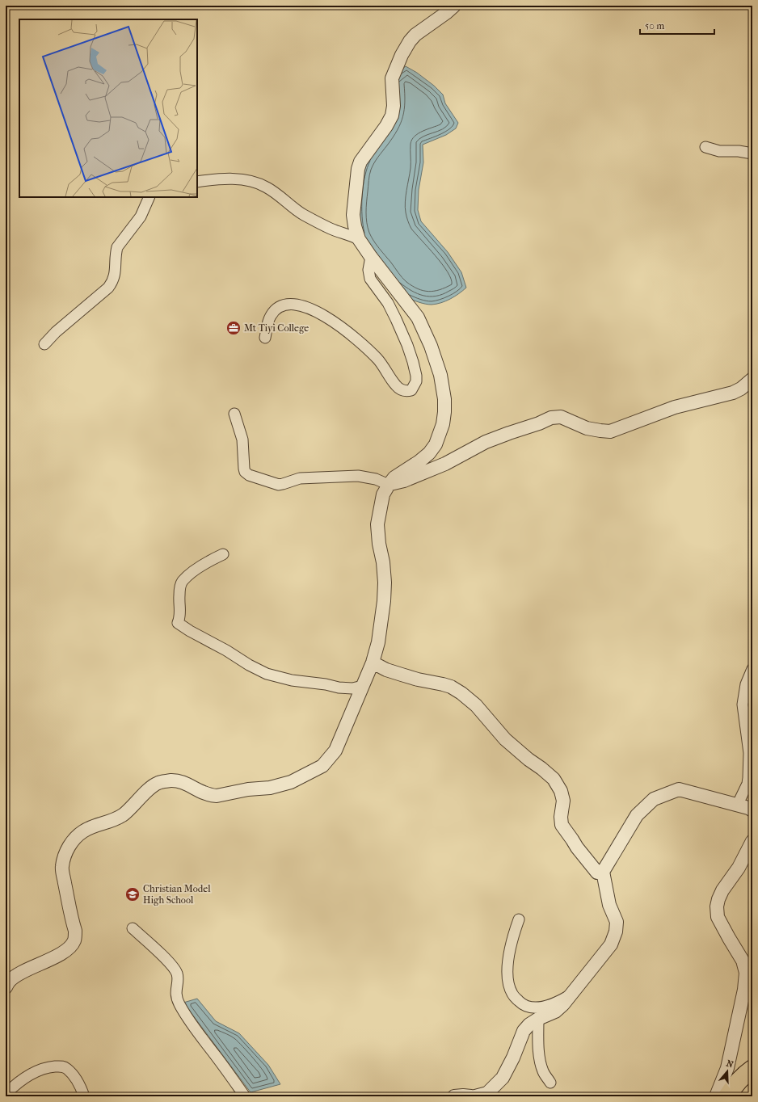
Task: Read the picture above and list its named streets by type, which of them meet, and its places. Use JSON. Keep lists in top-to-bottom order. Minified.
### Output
{"places":{"office":["Mt Tiyi College"],"school or university":["Christian Model High School"]},"scale_bar":"50 m","north":"top"}
